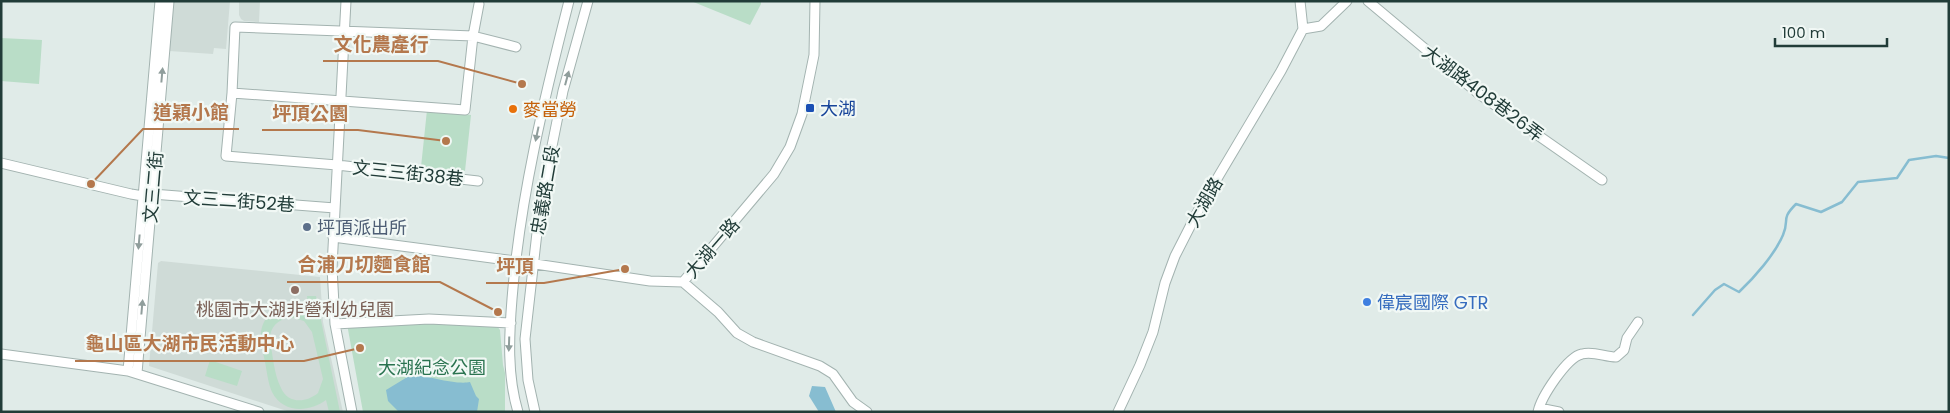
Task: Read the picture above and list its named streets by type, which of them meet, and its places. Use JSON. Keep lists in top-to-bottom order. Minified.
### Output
{"streets":{"street":["大湖路408巷26弄","文三三街38巷","文三二街","忠義路二段","文三二街52巷","大湖路","大湖一路"]},"crossings":[["文三二街","文三二街52巷"],["忠義路二段","大湖一路"]],"parks":["大湖紀念公園"],"places":{"other":["文化農產行","麥當勞","坪頂公園","道穎小館","坪頂派出所","坪頂","桃園市大湖非營利幼兒園","偉宸國際 GTR","合浦刀切麵食館","龜山區大湖市民活動中心"],"transit":["大湖"]},"scale_bar":"100 m"}
